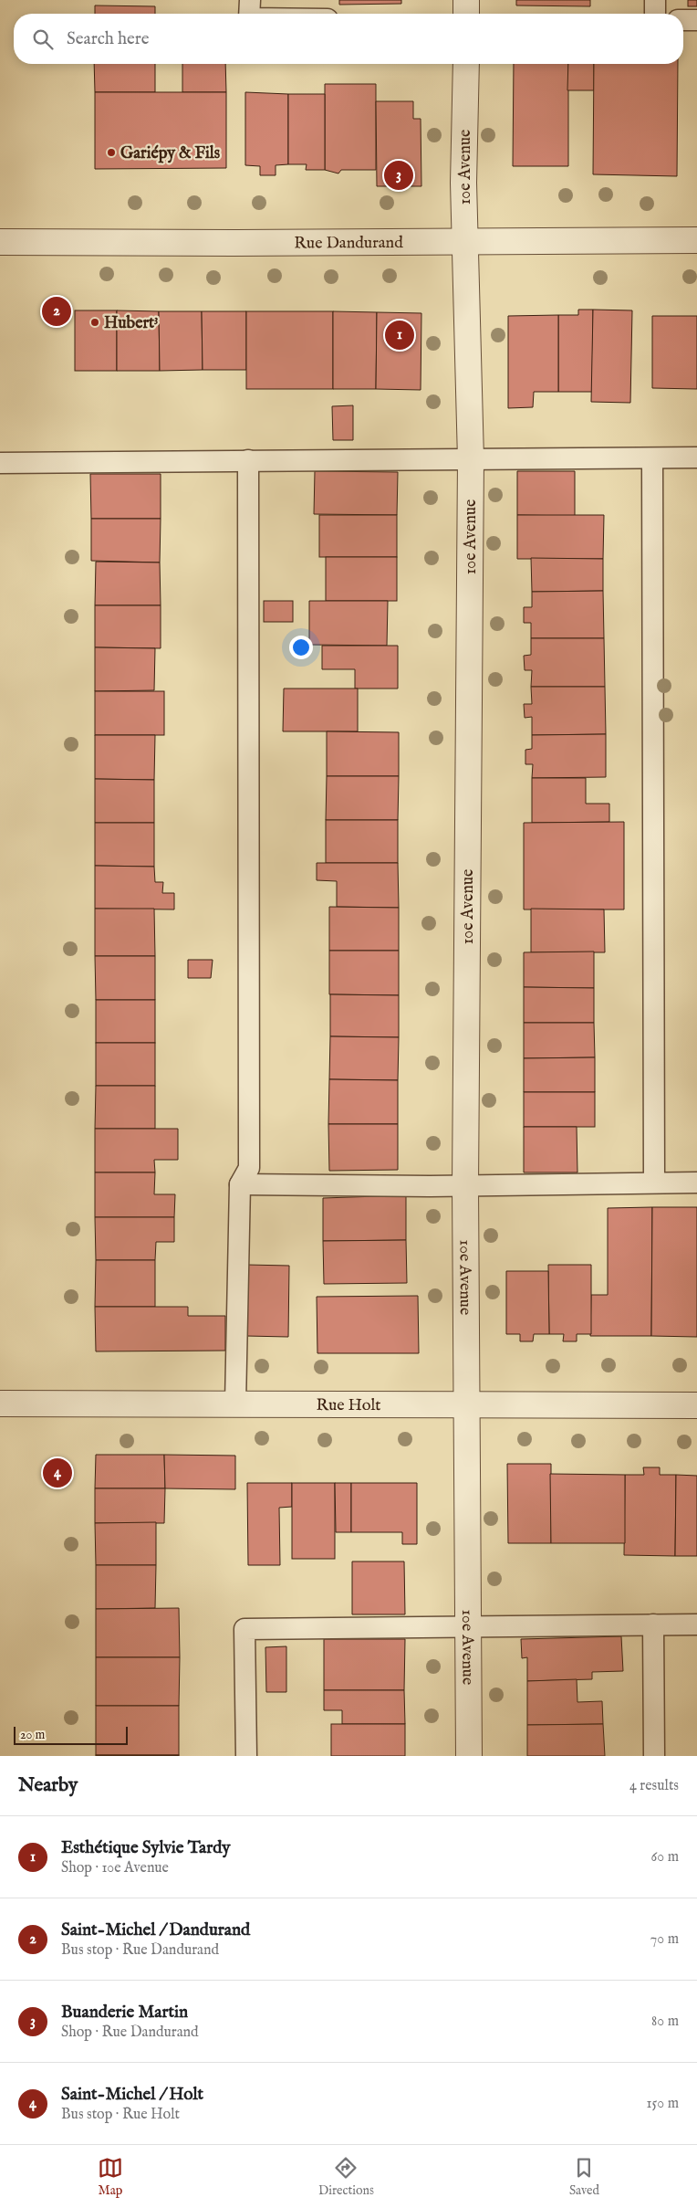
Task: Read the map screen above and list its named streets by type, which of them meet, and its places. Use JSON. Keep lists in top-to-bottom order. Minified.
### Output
{"streets":{"street":["10e Avenue","Rue Dandurand","Rue Holt"]},"crossings":[["10e Avenue","Rue Dandurand"],["10e Avenue","Rue Holt"]],"places":["Gariépy & Fils","Hubert³"],"scale_bar":"20 m","page":{"search":"Search here","pins":["3","2","1","4"],"scale":"20 m","heading":["Nearby","4 results"],"list":[{"mark":"1","name":"Esthétique Sylvie Tardy","note":"Shop · 10e Avenue","value":"60 m"},{"mark":"2","name":"Saint-Michel / Dandurand","note":"Bus stop · Rue Dandurand","value":"70 m"},{"mark":"3","name":"Buanderie Martin","note":"Shop · Rue Dandurand","value":"80 m"},{"mark":"4","name":"Saint-Michel / Holt","note":"Bus stop · Rue Holt","value":"150 m"}],"nav":["Map","Directions","Saved"]}}
